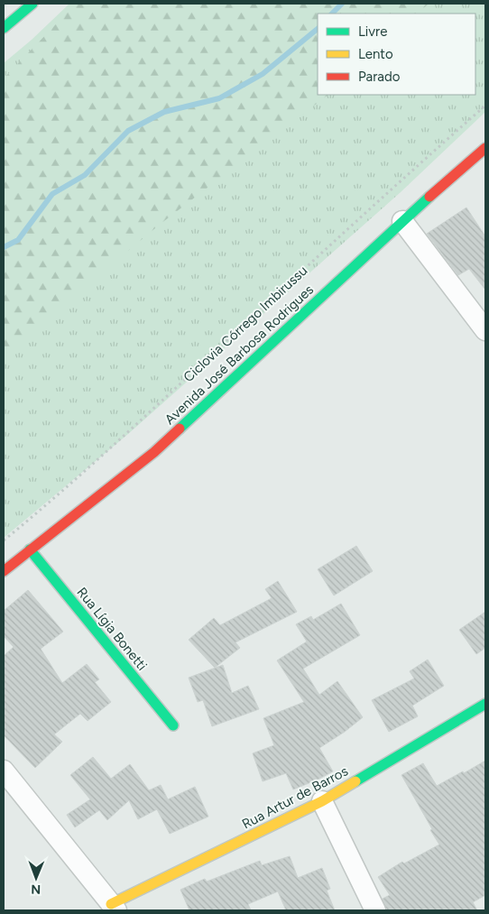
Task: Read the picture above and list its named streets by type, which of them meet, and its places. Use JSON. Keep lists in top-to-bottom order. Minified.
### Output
{"streets":{"main road":["Avenida José Barbosa Rodrigues","Rua Lígia Bonetti","Rua Artur de Barros"],"path":["Ciclovia Córrego Imbirussu"]},"crossings":[["Avenida José Barbosa Rodrigues","Rua Lígia Bonetti"]],"legend":["Livre","Lento","Parado"],"north":"bottom"}
